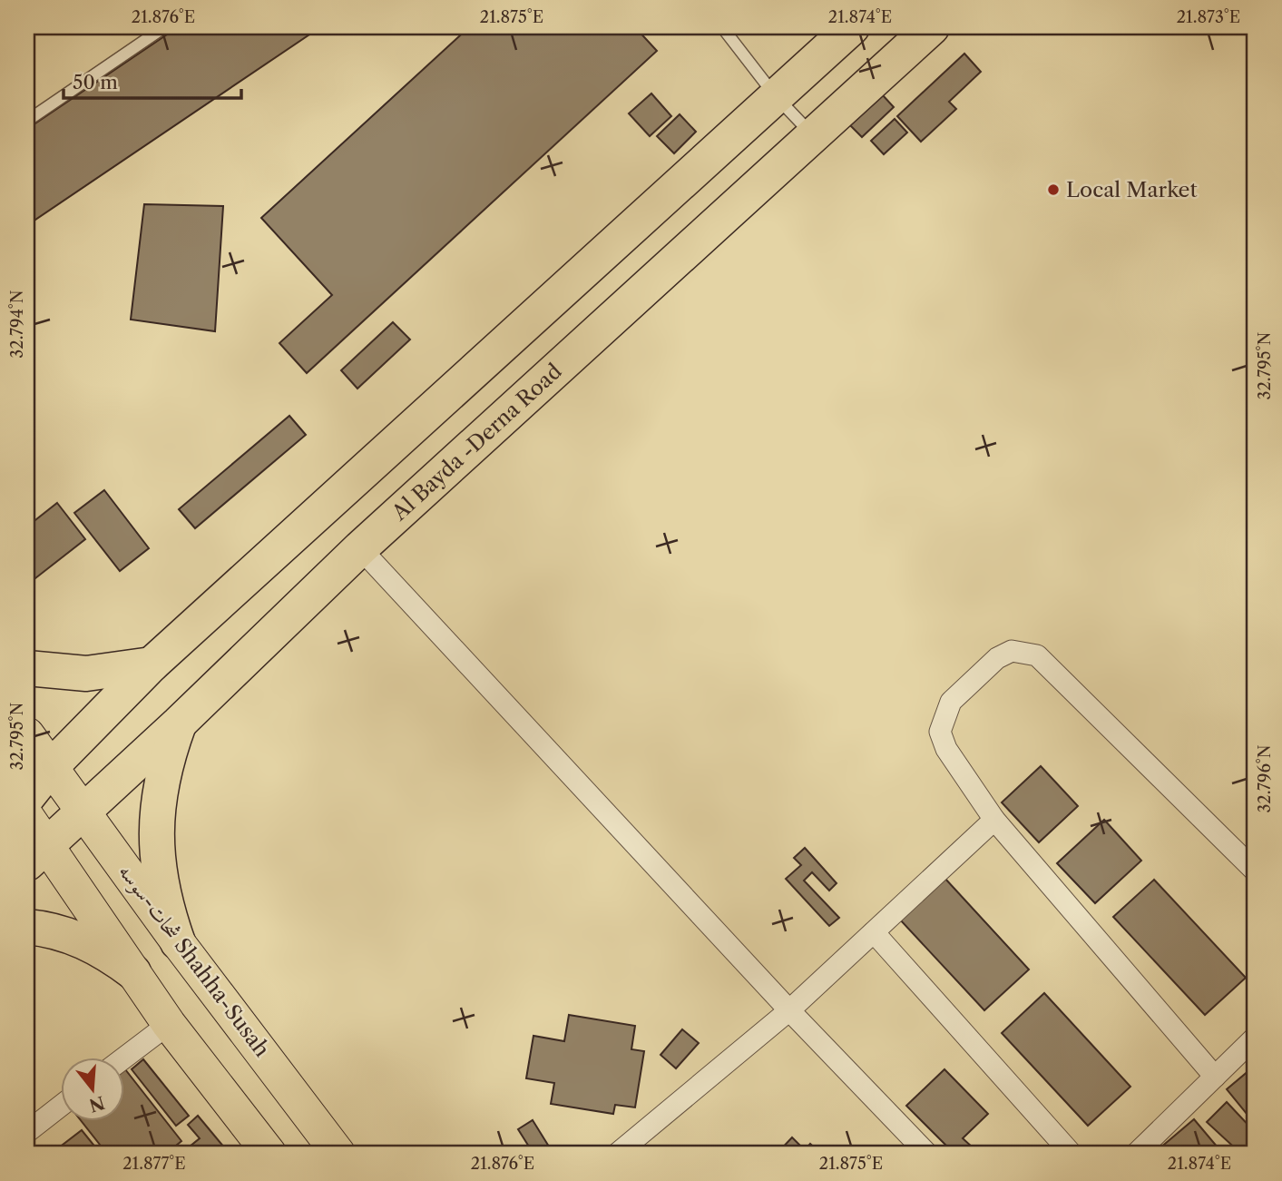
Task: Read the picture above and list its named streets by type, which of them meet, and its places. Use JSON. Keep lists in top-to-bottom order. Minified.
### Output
{"streets":{"highway":["Al Bayda -Derna Road"],"main road":["شحات-سوسه Shahha-Susah"]},"crossings":[["Al Bayda -Derna Road","شحات-سوسه Shahha-Susah"]],"places":["Local Market"],"scale_bar":"50 m","north":"bottom","coordinates":["21.876°E","21.875°E","21.874°E","21.873°E","32.794°N","32.795°N","32.796°N","21.877°E"]}
